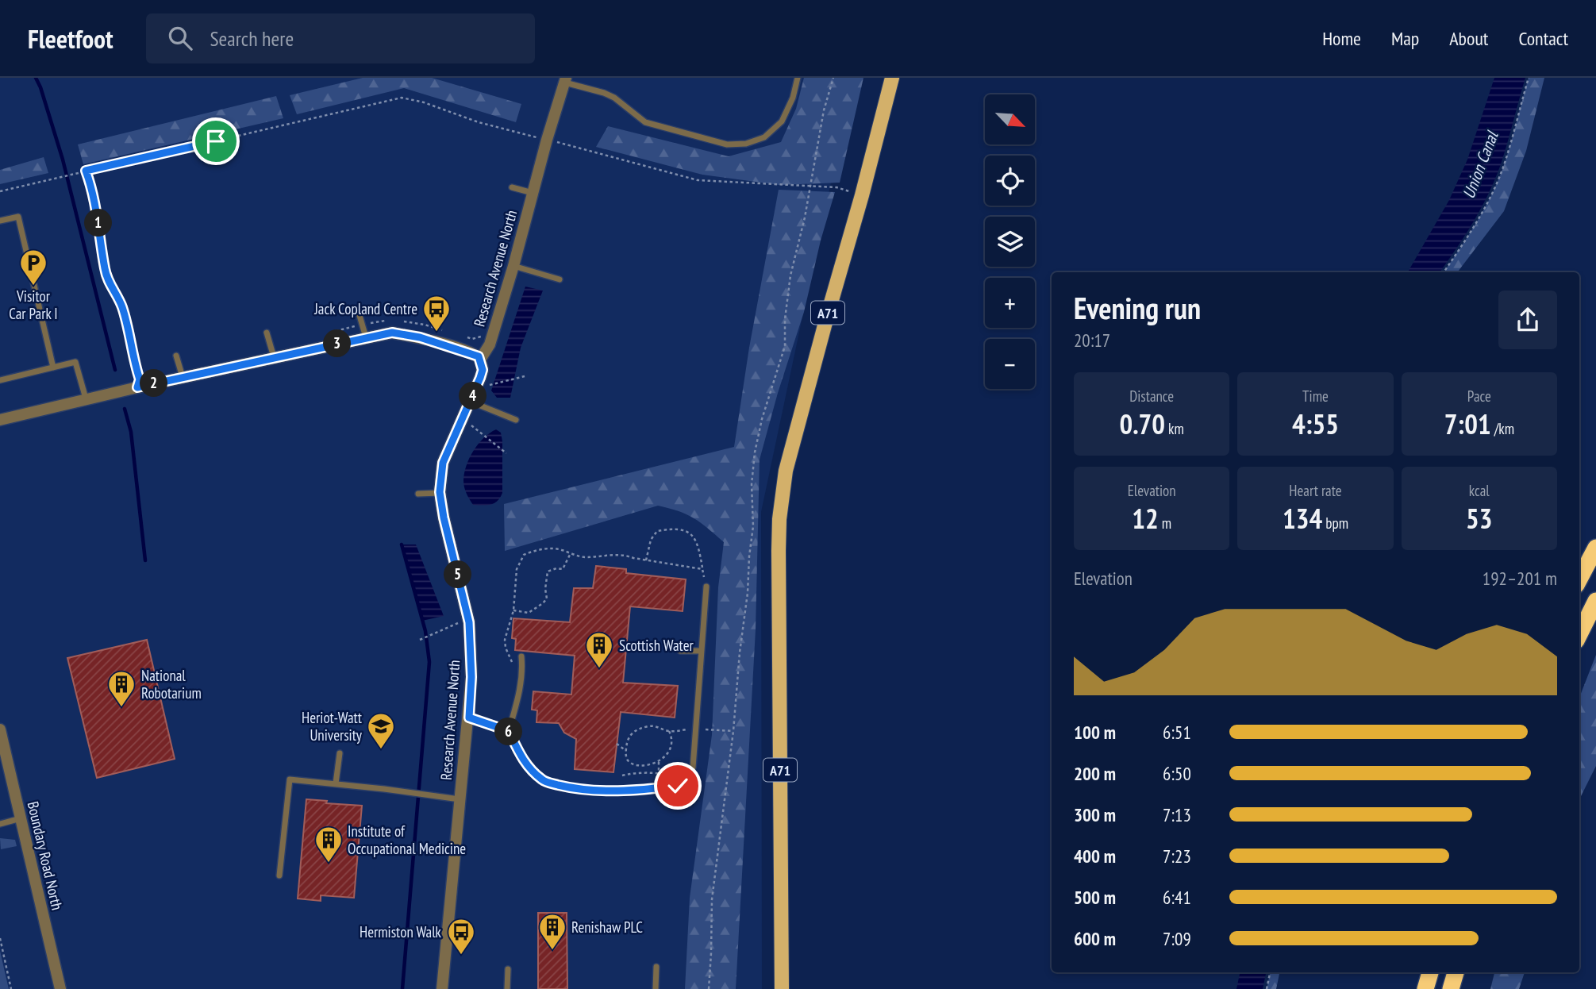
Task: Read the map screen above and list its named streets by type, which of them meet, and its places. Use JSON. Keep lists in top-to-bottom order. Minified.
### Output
{"streets":{"main road":["A71"],"street":["Research Avenue North","Boundary Road North"]},"water":["Union Canal"],"places":{"parking":["Visitor Car Park I"],"bus stop":["Jack Copland Centre","Hermiston Walk"],"building":["Scottish Water","National Robotarium","Institute of Occupational Medicine","Renishaw PLC"],"school or university":["Heriot-Watt University"]},"north":"bottom right","page":{"header":"Fleetfoot","search":"Search here","nav":["Home","Map","About","Contact"],"map_buttons":["+","−"],"pins":["1","3","2","4","5","6"],"heading":["Evening run","20:17"],"stats":[["Distance","0.70 km"],["Time","4:55"],["Pace","7:01 /km"],["Elevation","12 m"],["Heart rate","134 bpm"],["kcal","53"]],"chart":["Elevation","192–201 m"],"list":[{"name":"100 m","note":"6:51"},{"name":"200 m","note":"6:50"},{"name":"300 m","note":"7:13"},{"name":"400 m","note":"7:23"},{"name":"500 m","note":"6:41"},{"name":"600 m","note":"7:09"}]}}
